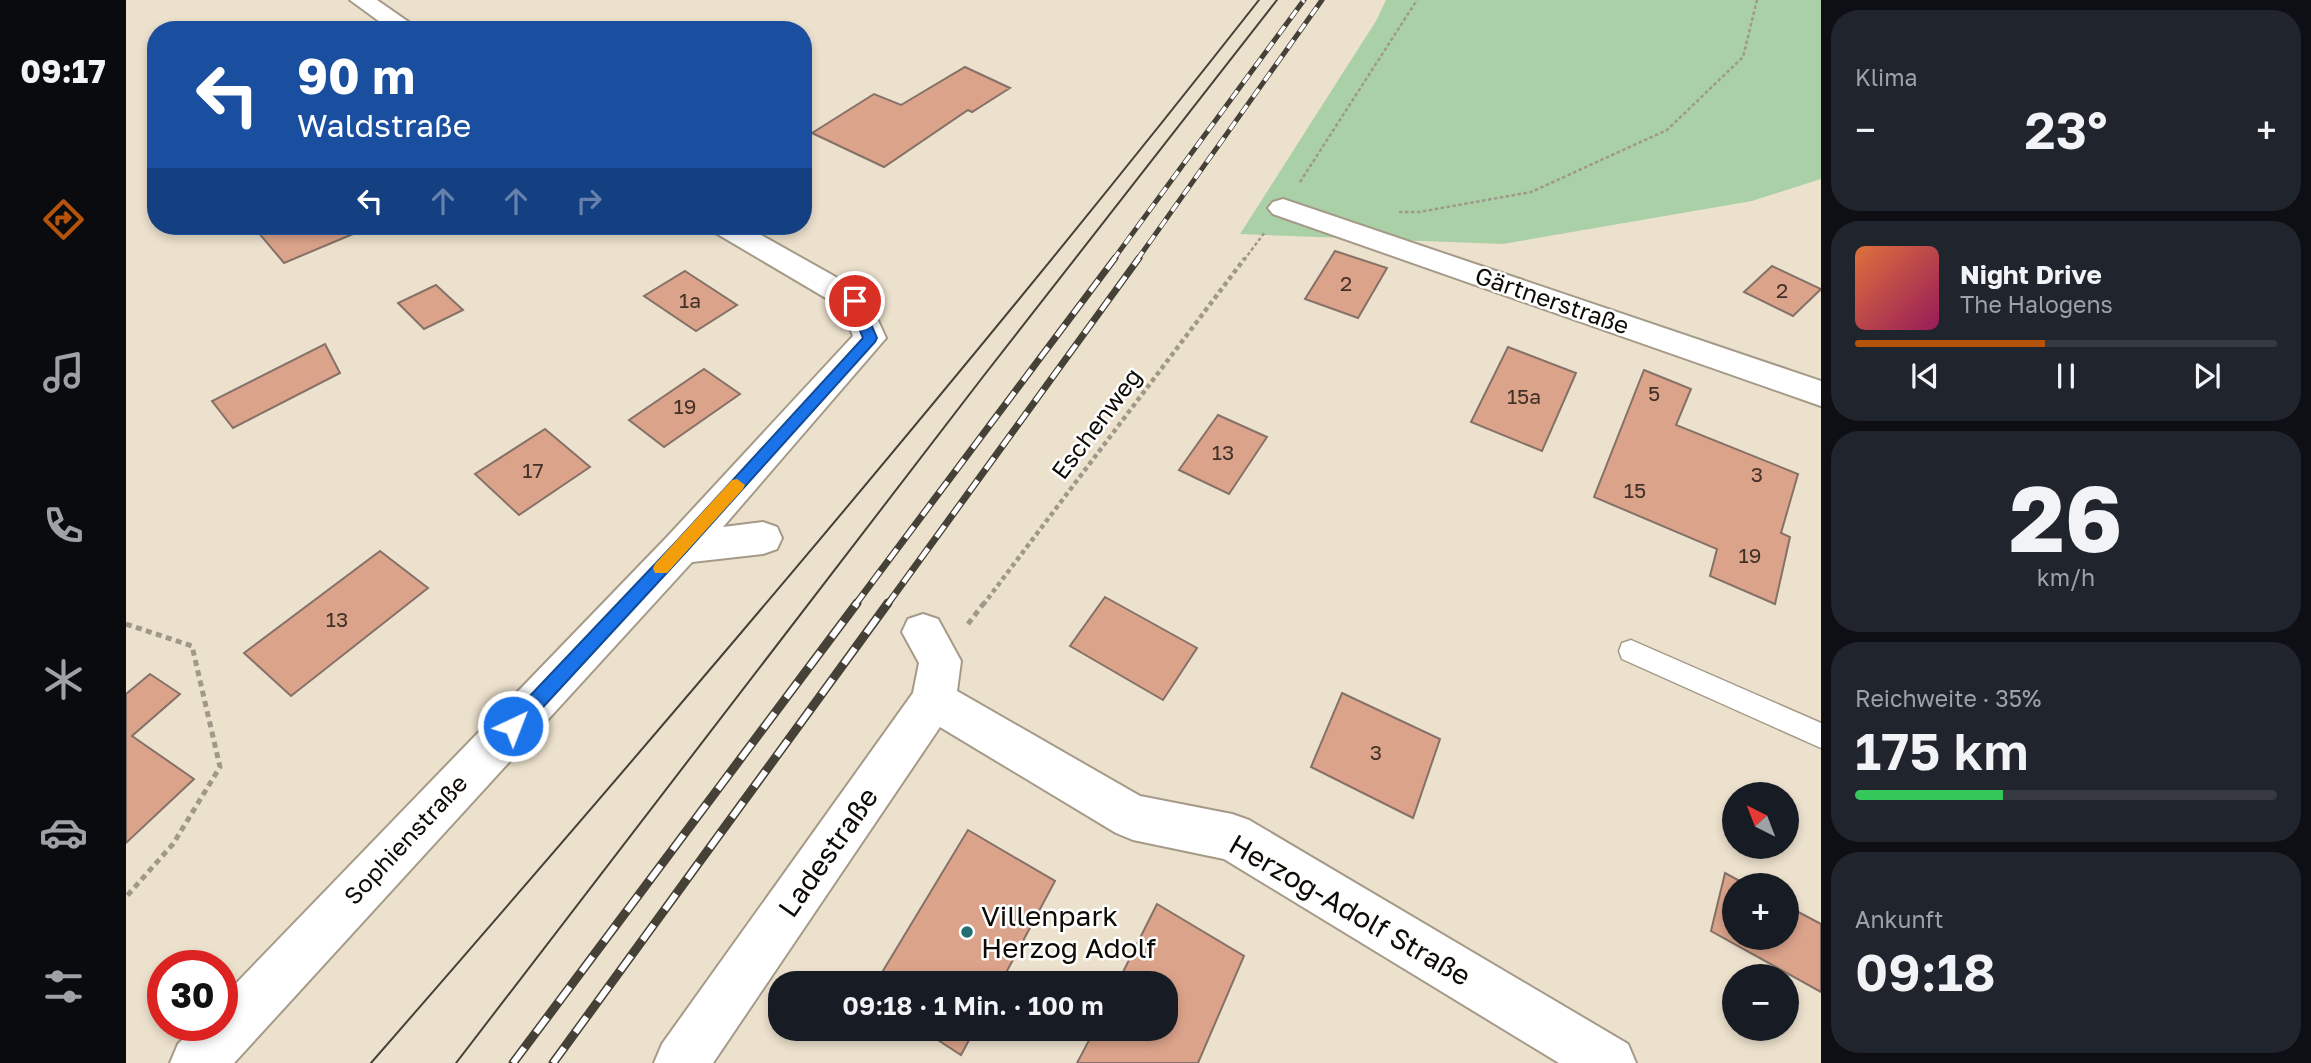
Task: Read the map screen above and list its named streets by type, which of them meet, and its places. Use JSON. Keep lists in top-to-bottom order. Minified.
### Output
{"streets":{"street":["Gärtnerstraße","Sophienstraße","Ladestraße","Herzog-Adolf Straße"],"path":["Eschenweg"]},"crossings":[["Gärtnerstraße","Eschenweg"],["Eschenweg","Ladestraße"],["Eschenweg","Herzog-Adolf Straße"],["Ladestraße","Herzog-Adolf Straße"]],"places":["Villenpark Herzog Adolf"],"house_numbers":["2","2","1a","5","15a","19","13","17","3","15","19","13","3"],"north":"top left","page":{"tabs":"09:17","tile":["Klima",["26","km/h"],["Reichweite · 35%","175 km"],["Ankunft","09:18"]],"turn":["90 m","Waldstraße"],"heat":["−","23°","+"],"song":["Night Drive","The Halogens"],"map_buttons":["+","−"],"limit":"30","trip":"09:18 · 1 Min. · 100 m"}}
